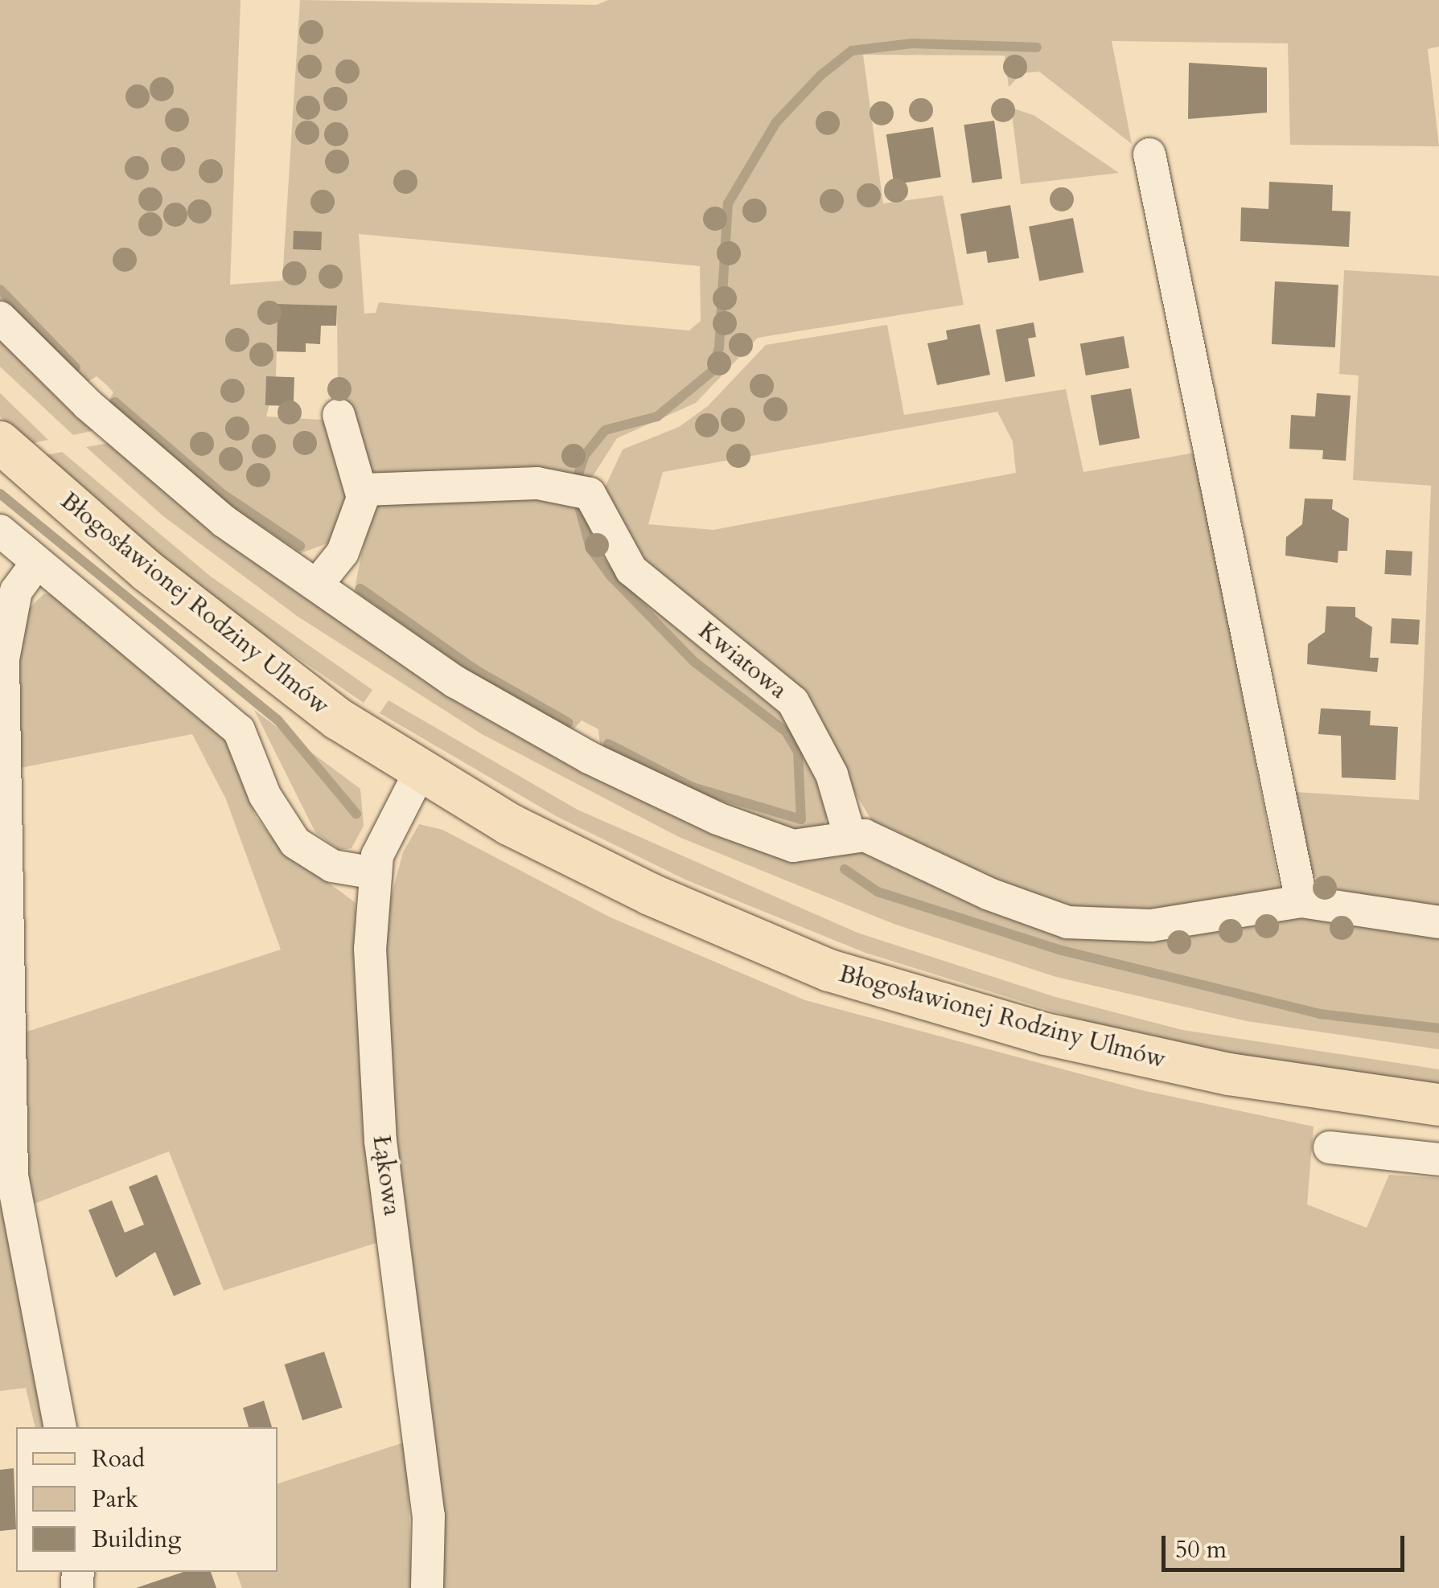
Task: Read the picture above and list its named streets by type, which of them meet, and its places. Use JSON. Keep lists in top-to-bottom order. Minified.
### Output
{"streets":{"main road":["Błogosławionej Rodziny Ulmów"],"street":["Kwiatowa","Łąkowa"]},"crossings":[["Błogosławionej Rodziny Ulmów","Łąkowa"]],"legend":["Road","Park","Building"],"scale_bar":"50 m"}
